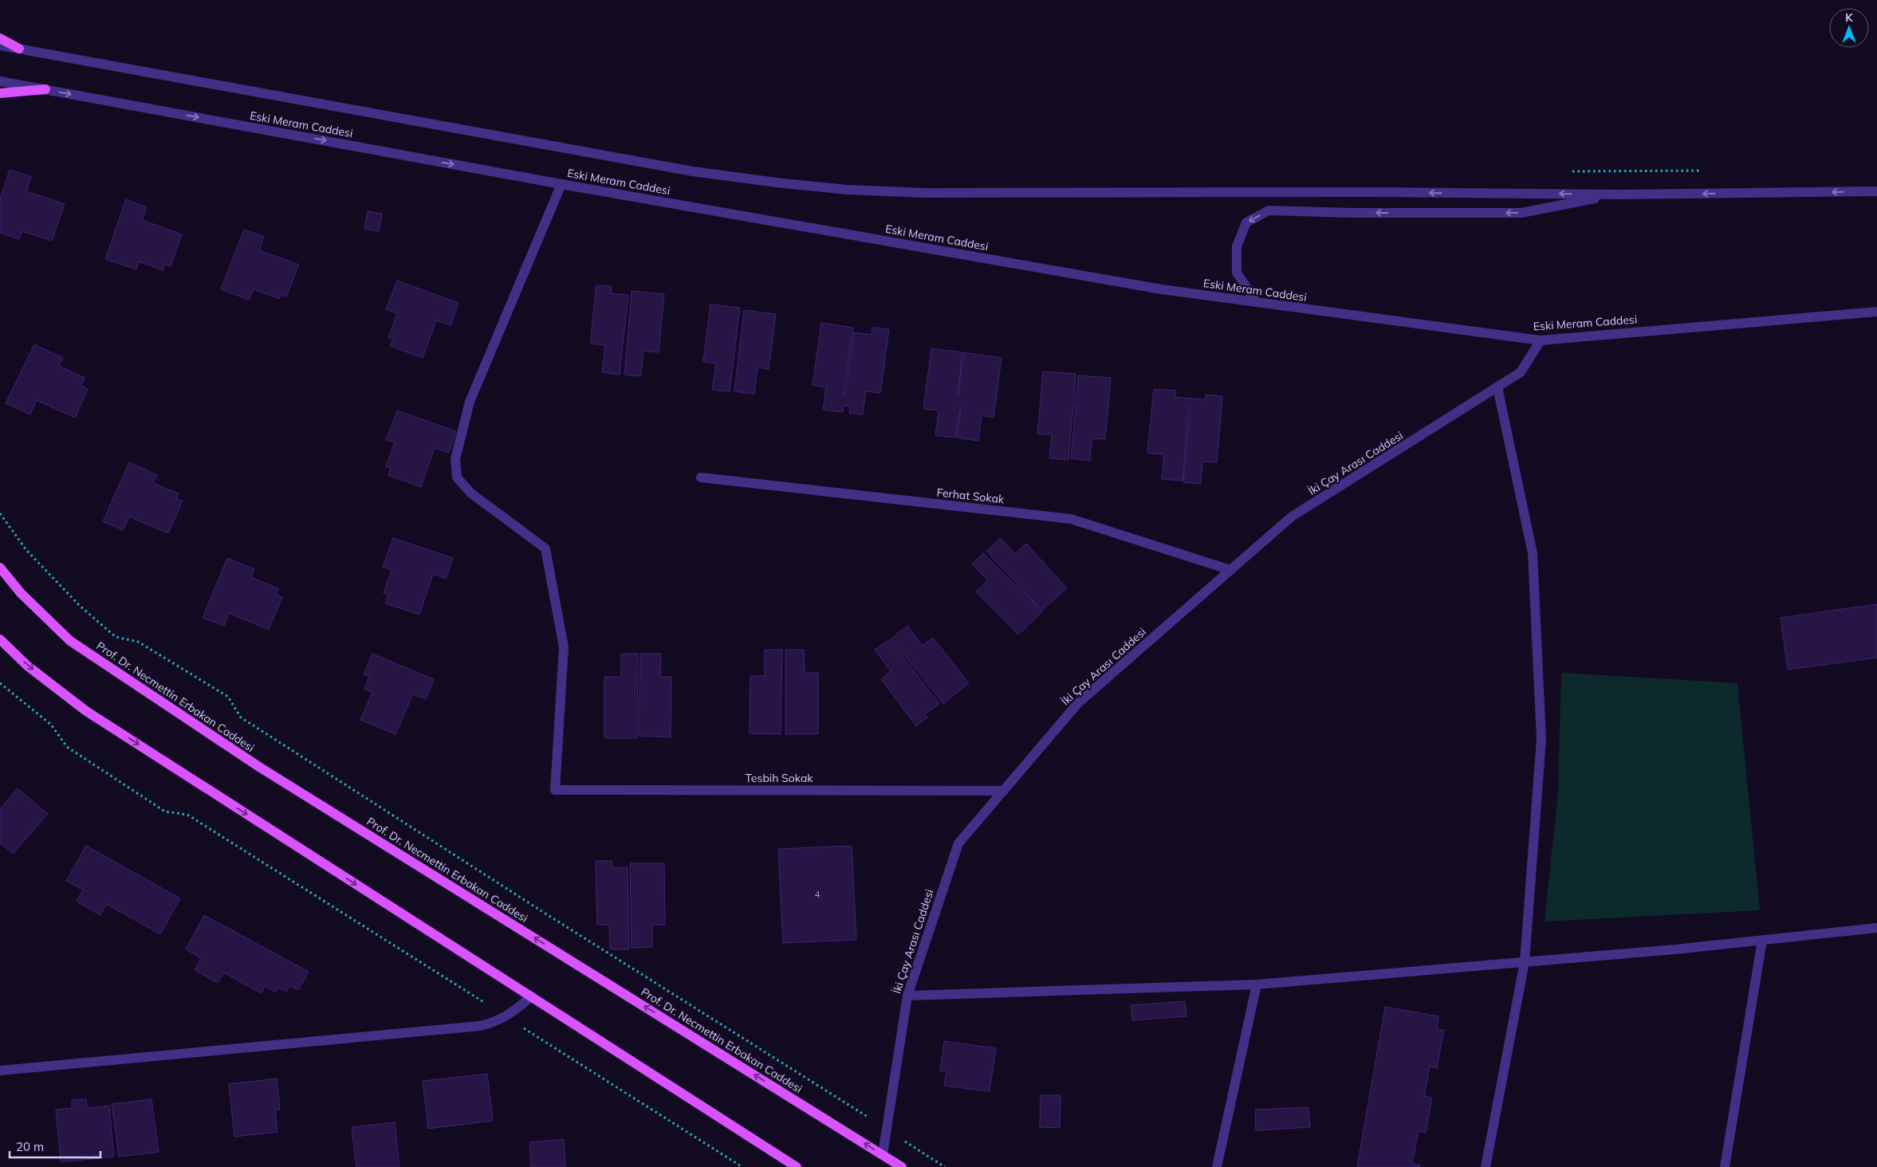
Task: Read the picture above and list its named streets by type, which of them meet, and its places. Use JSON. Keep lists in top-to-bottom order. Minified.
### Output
{"streets":{"main road":["Prof. Dr. Necmettin Erbakan Caddesi"],"street":["Eski Meram Caddesi","İki Çay Arası Caddesi","Ferhat Sokak","Tesbih Sokak"]},"crossings":[["Eski Meram Caddesi","İki Çay Arası Caddesi"],["Eski Meram Caddesi","Tesbih Sokak"],["İki Çay Arası Caddesi","Ferhat Sokak"],["İki Çay Arası Caddesi","Prof. Dr. Necmettin Erbakan Caddesi"],["İki Çay Arası Caddesi","Tesbih Sokak"]],"house_numbers":["4"],"scale_bar":"20 m","north":"top"}
